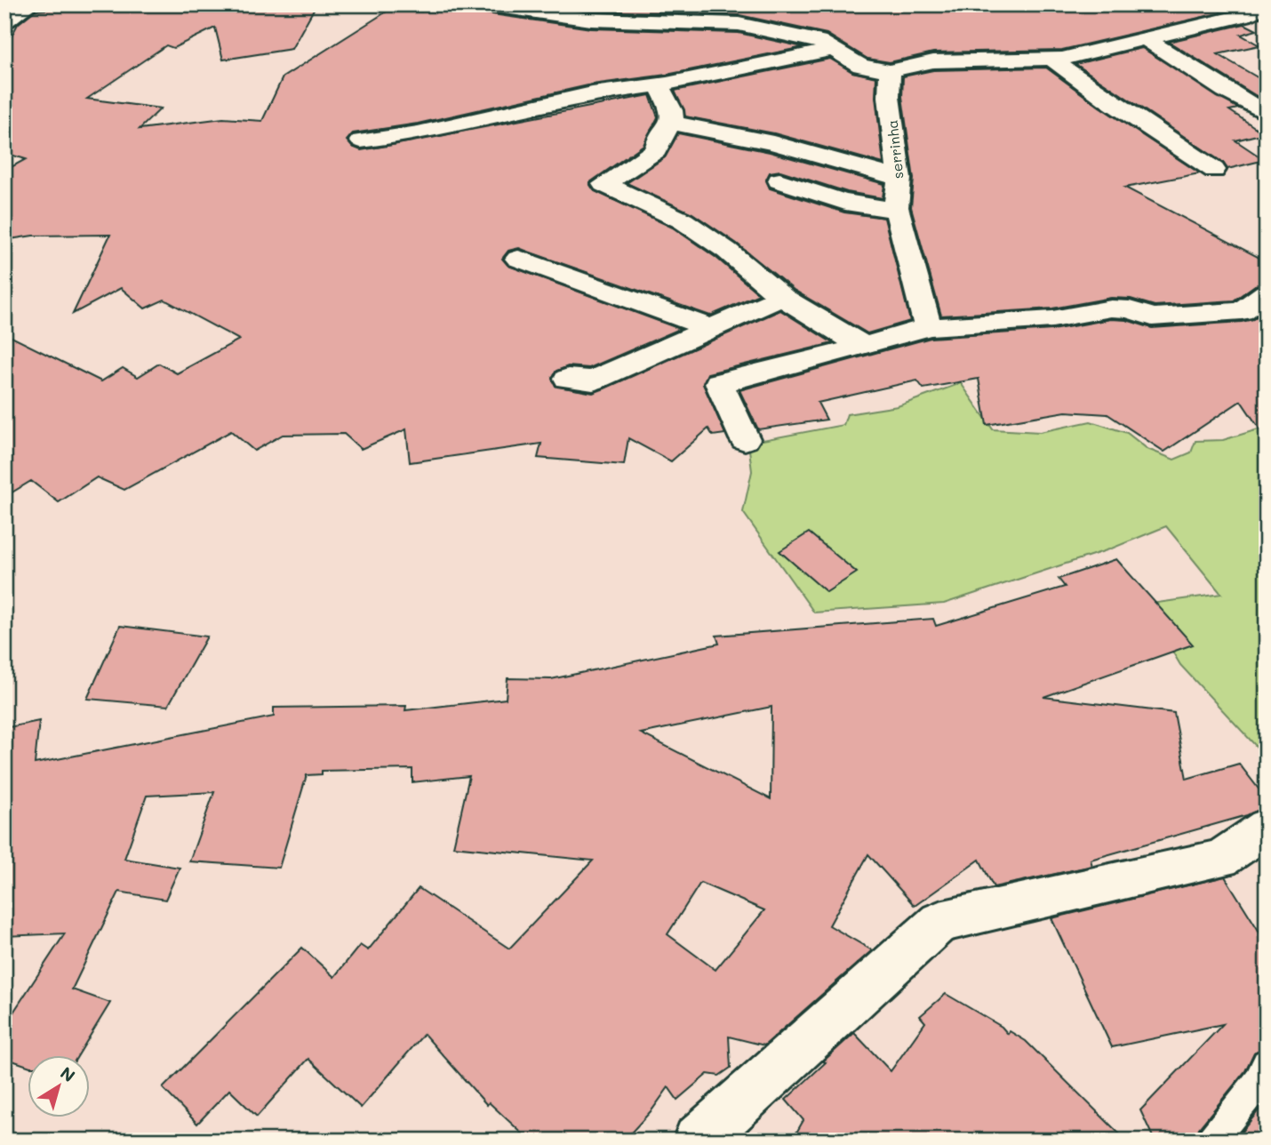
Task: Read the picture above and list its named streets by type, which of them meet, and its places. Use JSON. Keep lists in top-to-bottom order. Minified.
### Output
{"streets":{"street":["serrinha"]},"north":"top right"}
